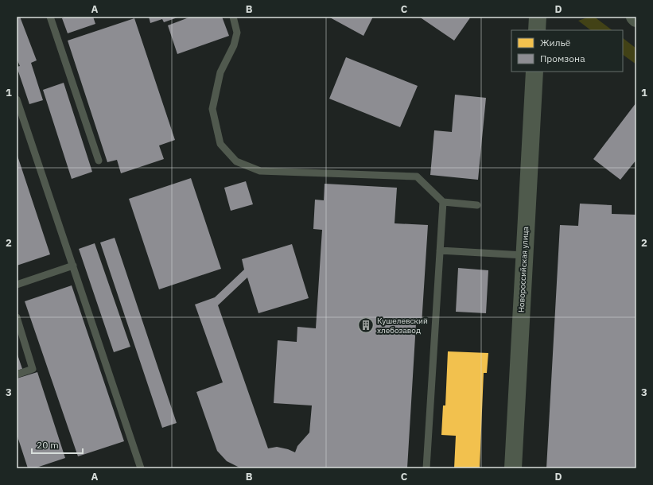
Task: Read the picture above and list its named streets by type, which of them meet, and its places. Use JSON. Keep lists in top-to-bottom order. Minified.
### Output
{"streets":{"main road":["Новороссийская улица"]},"places":{"building":["Кушелевский хлебозавод"]},"legend":["Жильё","Промзона"],"scale_bar":"20 m","grid":{"columns":["A","B","C","D"],"rows":["1","2","3"]}}
